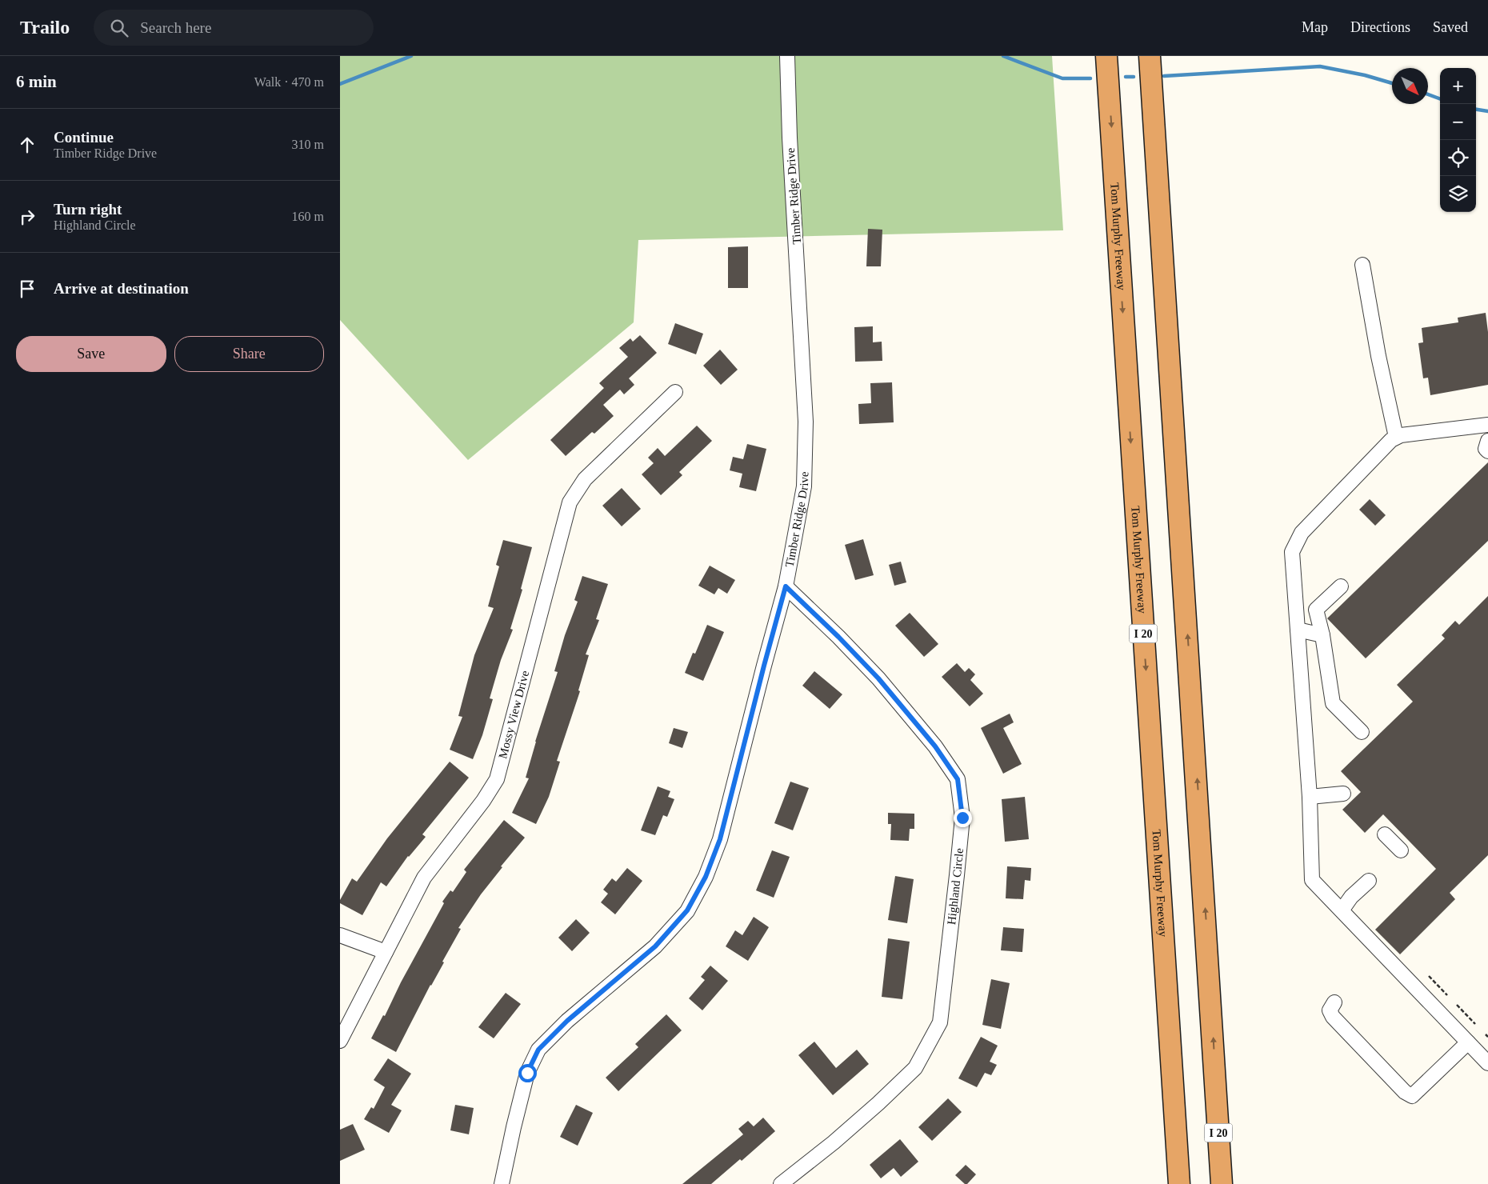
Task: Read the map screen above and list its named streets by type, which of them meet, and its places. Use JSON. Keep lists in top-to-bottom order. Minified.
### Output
{"streets":{"highway":["Tom Murphy Freeway","I 20"],"street":["Timber Ridge Drive","Mossy View Drive","Highland Circle"]},"crossings":[["Timber Ridge Drive","Highland Circle"]],"north":"bottom right","page":{"header":"Trailo","search":"Search here","nav":["Map","Directions","Saved"],"heading":["6 min","Walk · 470 m"],"map_buttons":["+","−"],"list":[["Continue","Timber Ridge Drive","310 m"],["Turn right","Highland Circle","160 m"],"Arrive at destination"],"buttons":["Save","Share"]}}
